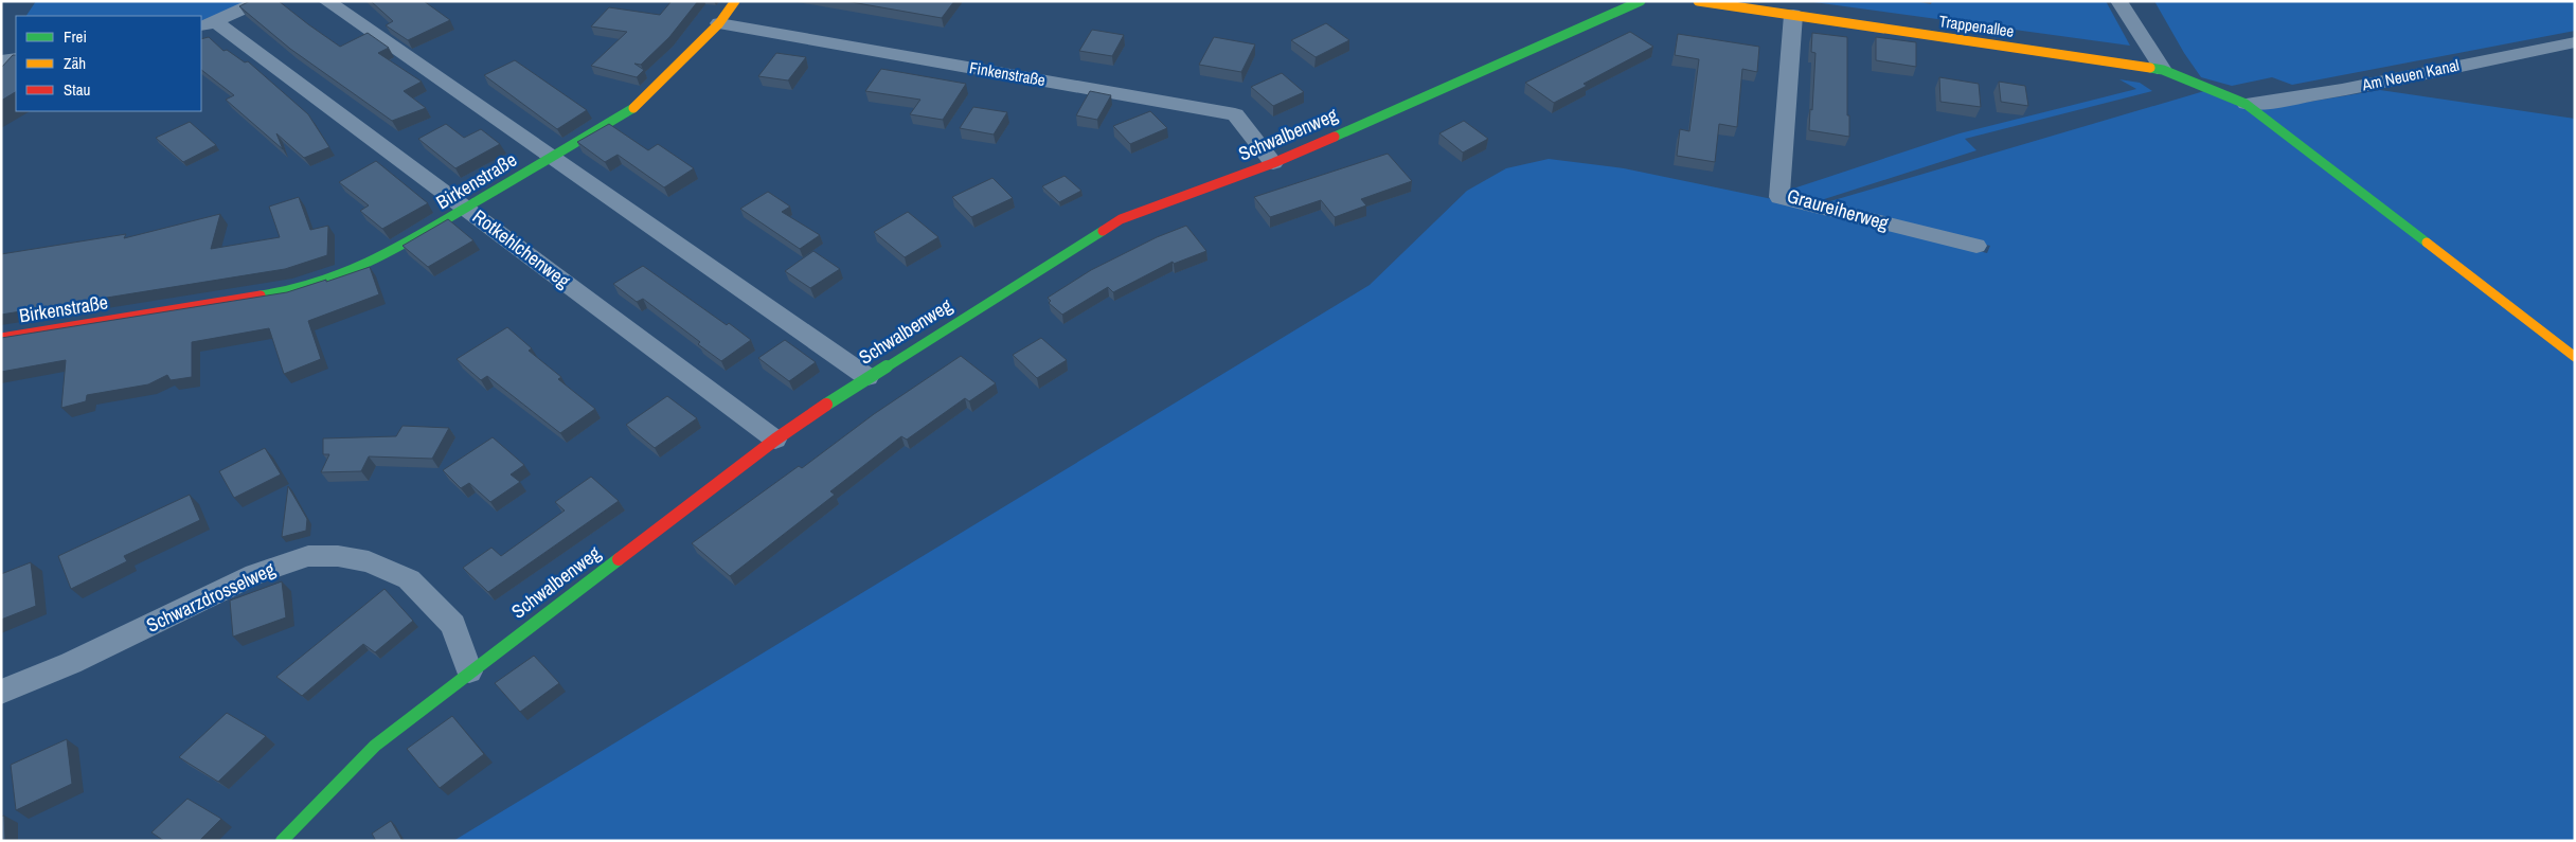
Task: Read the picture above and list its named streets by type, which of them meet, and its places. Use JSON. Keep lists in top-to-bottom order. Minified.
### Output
{"streets":{"street":["Trappenallee","Finkenstraße","Am Neuen Kanal","Schwalbenweg","Birkenstraße","Graureiherweg","Rotkehlchenweg","Schwarzdrosselweg"]},"crossings":[["Trappenallee","Am Neuen Kanal"],["Trappenallee","Graureiherweg"],["Finkenstraße","Schwalbenweg"],["Finkenstraße","Birkenstraße"],["Schwalbenweg","Rotkehlchenweg"],["Schwalbenweg","Schwarzdrosselweg"],["Birkenstraße","Rotkehlchenweg"]],"legend":["Frei","Zäh","Stau"]}
